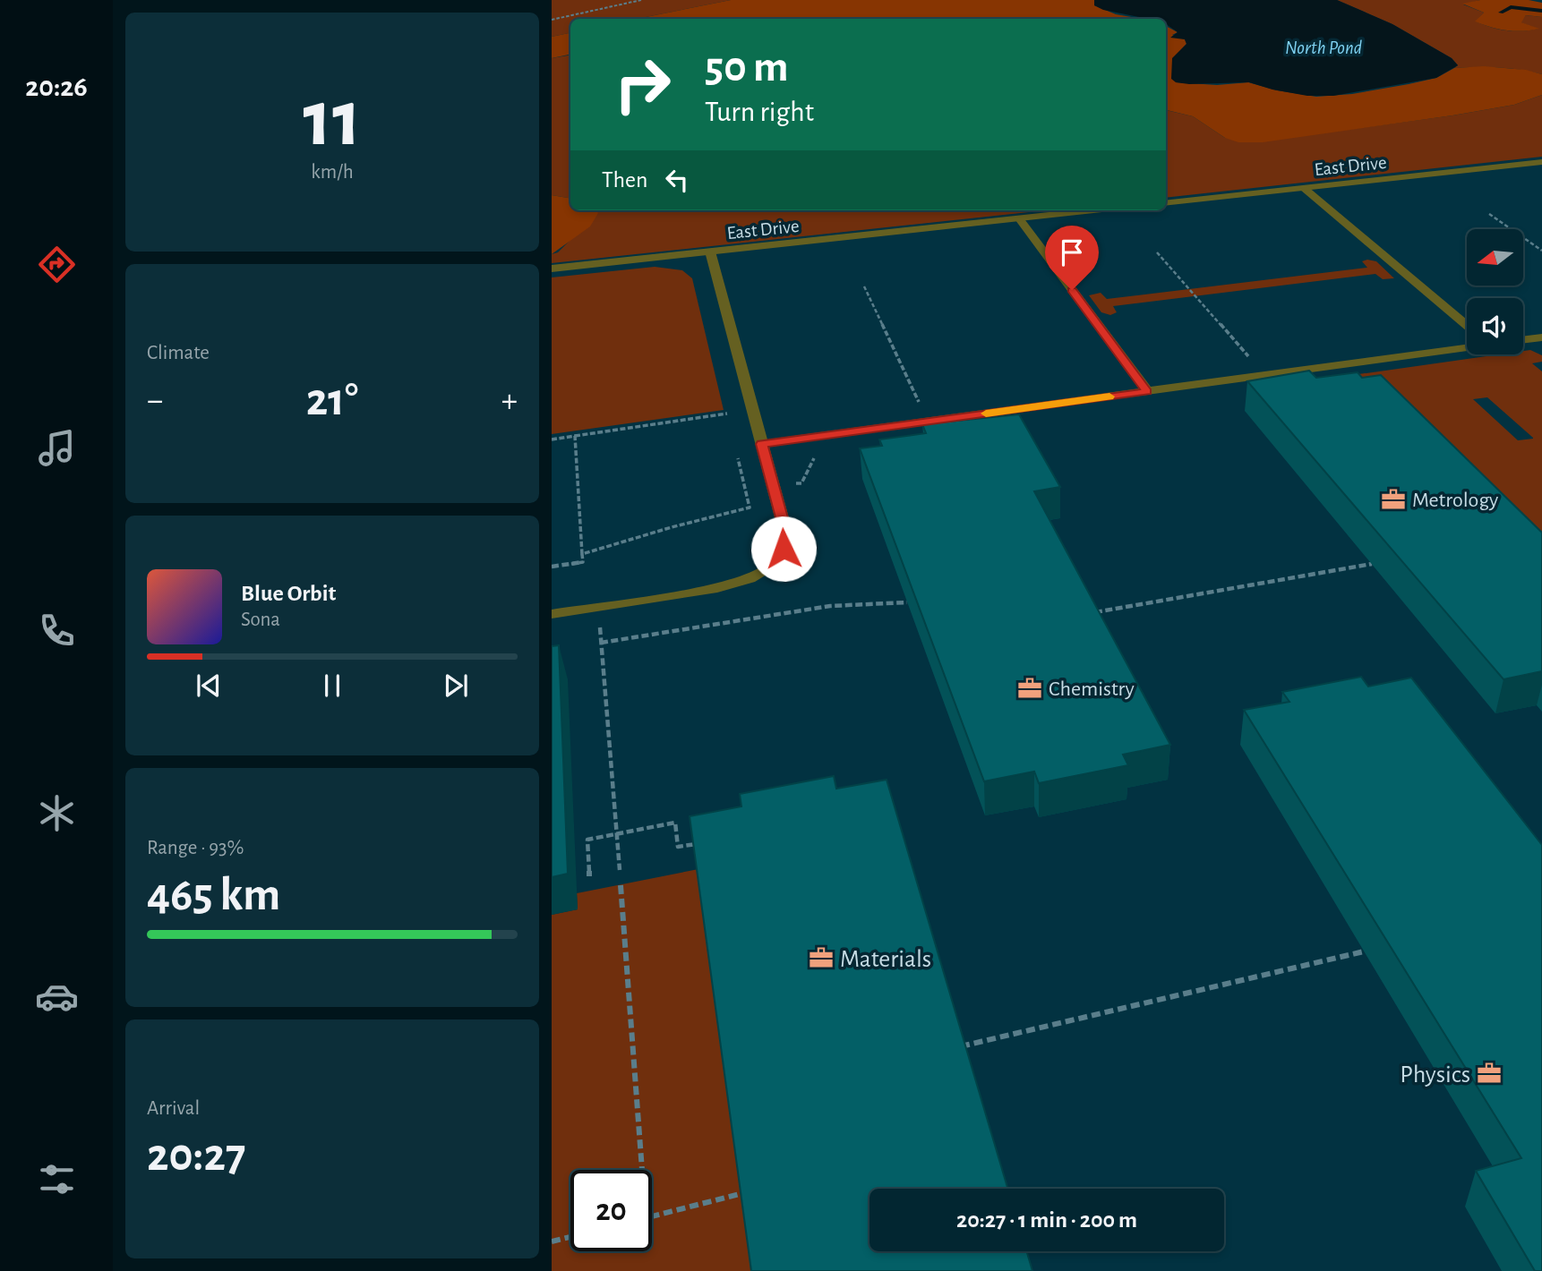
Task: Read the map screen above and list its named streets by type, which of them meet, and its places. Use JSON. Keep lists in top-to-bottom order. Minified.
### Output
{"streets":{"street":["East Drive"]},"water":["North Pond"],"places":{"office":["Metrology","Chemistry","Materials","Physics"]},"north":"left","page":{"tabs":"20:26","tile":[["11","km/h"],"Climate",["Range · 93%","465 km"],["Arrival","20:27"]],"turn":["50 m","Turn right"],"then":"Then","heat":["−","21°","+"],"song":["Blue Orbit","Sona"],"limit":"20","trip":"20:27 · 1 min · 200 m"}}
